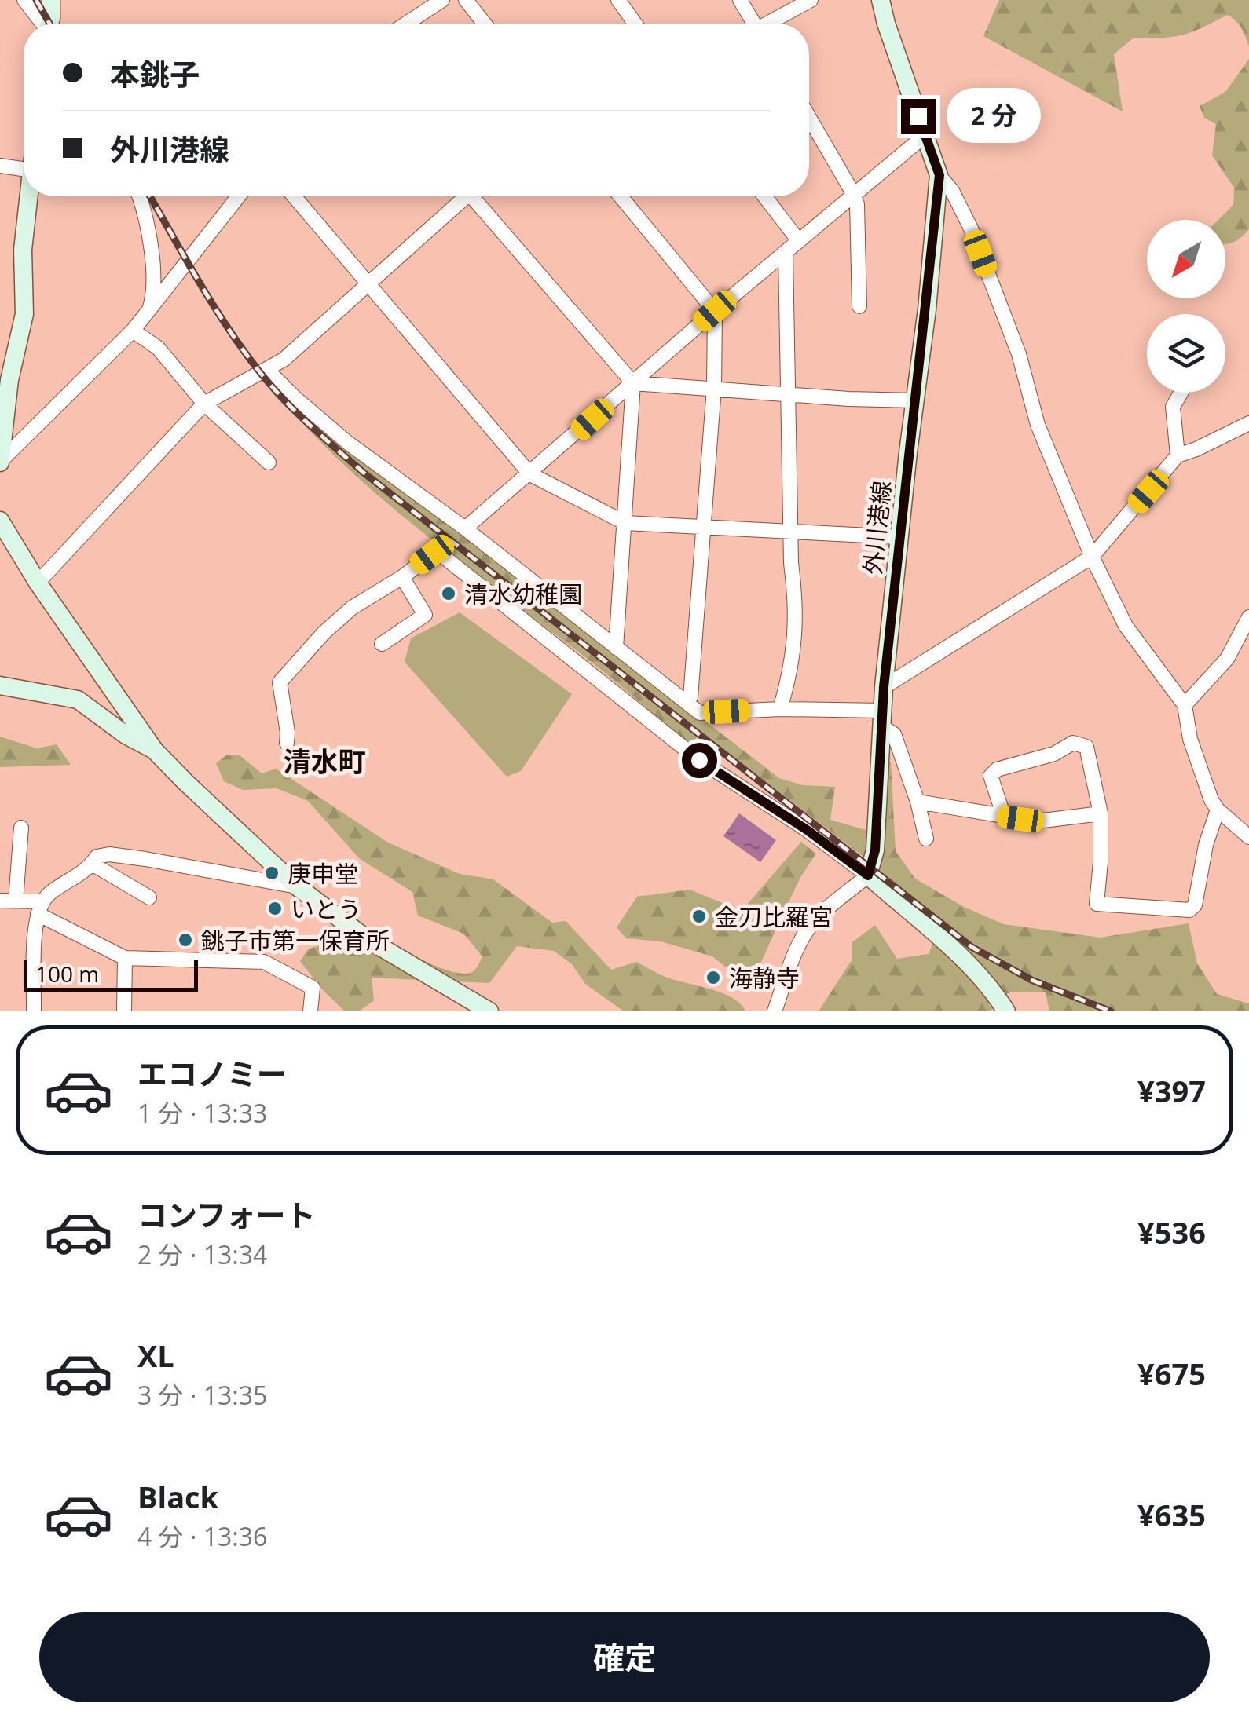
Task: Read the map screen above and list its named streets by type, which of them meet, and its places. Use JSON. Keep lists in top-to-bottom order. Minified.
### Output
{"streets":{"street":["外川港線"]},"districts":["清水町"],"places":["清水幼稚園","庚申堂","いとう","金刀比羅宮","銚子市第一保育所","海静寺"],"scale_bar":"100 m","north":"bottom left","page":{"banner":["本銚子","外川港線"],"bubble":"2 分","scale":"100 m","list":[{"name":"エコノミー","note":"1 分 · 13:33","value":"¥397"},{"name":"コンフォート","note":"2 分 · 13:34","value":"¥536"},{"name":"XL","note":"3 分 · 13:35","value":"¥675"},{"name":"Black","note":"4 分 · 13:36","value":"¥635"}],"buttons":"確定"}}
